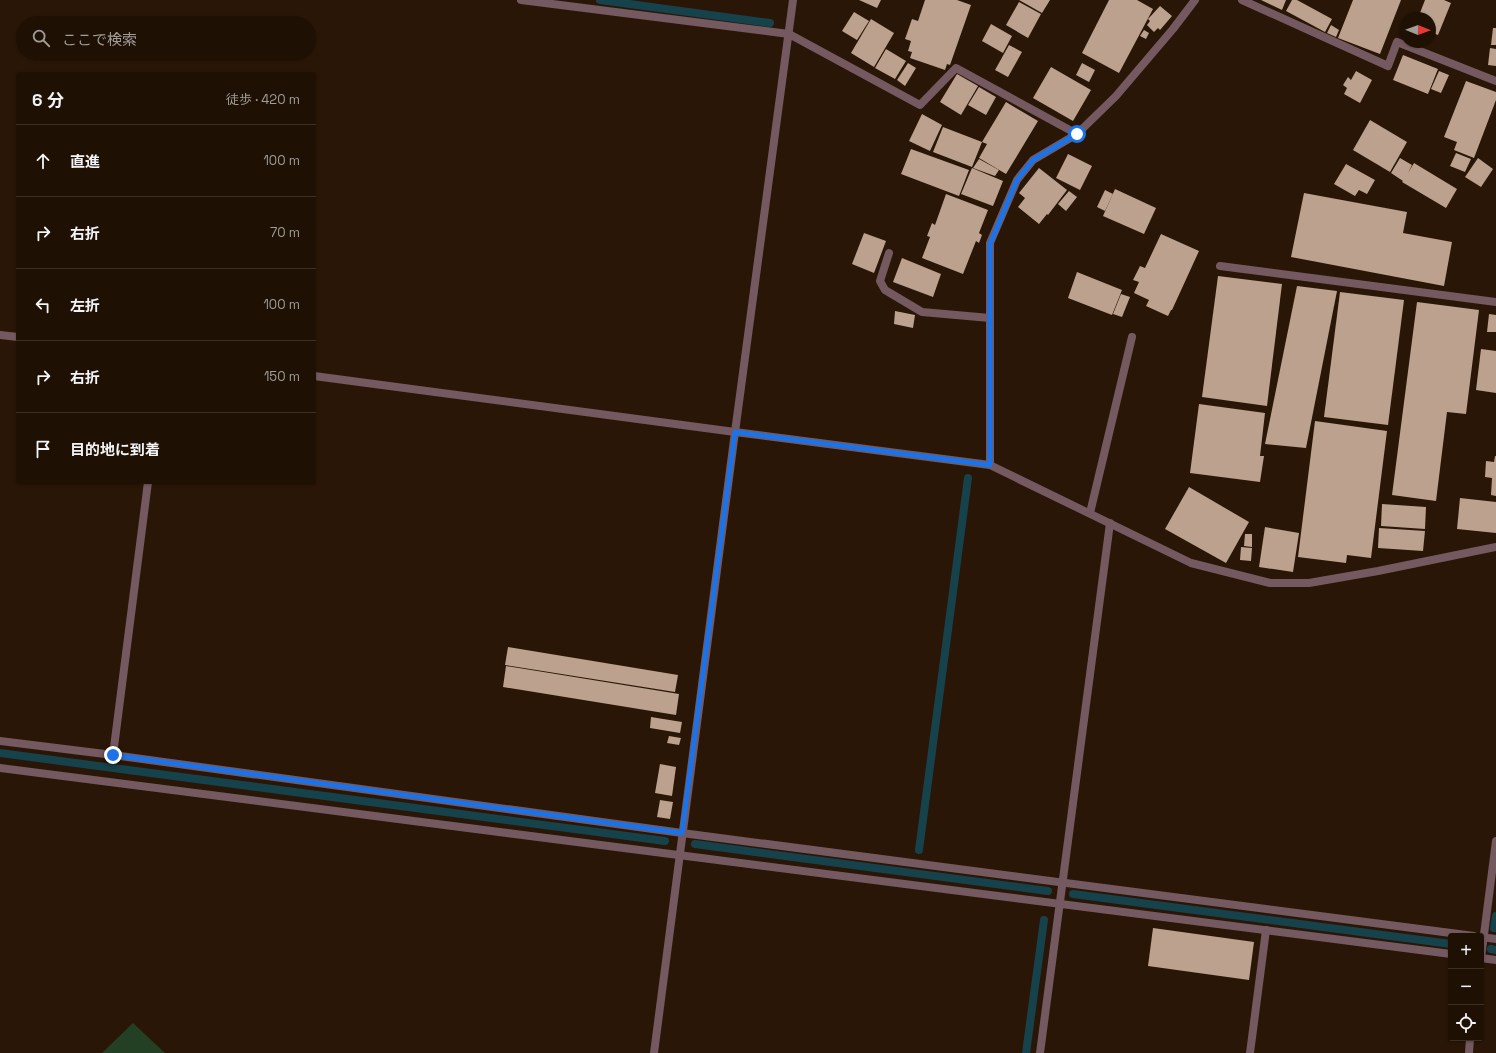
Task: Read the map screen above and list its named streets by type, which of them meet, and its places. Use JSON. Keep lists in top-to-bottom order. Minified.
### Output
{"north":"right","page":{"search":"ここで検索","heading":["6 分","徒歩 · 420 m"],"list":[["直進","100 m"],["右折","70 m"],["左折","100 m"],["右折","150 m"],"目的地に到着"],"map_buttons":["+","−"]}}
